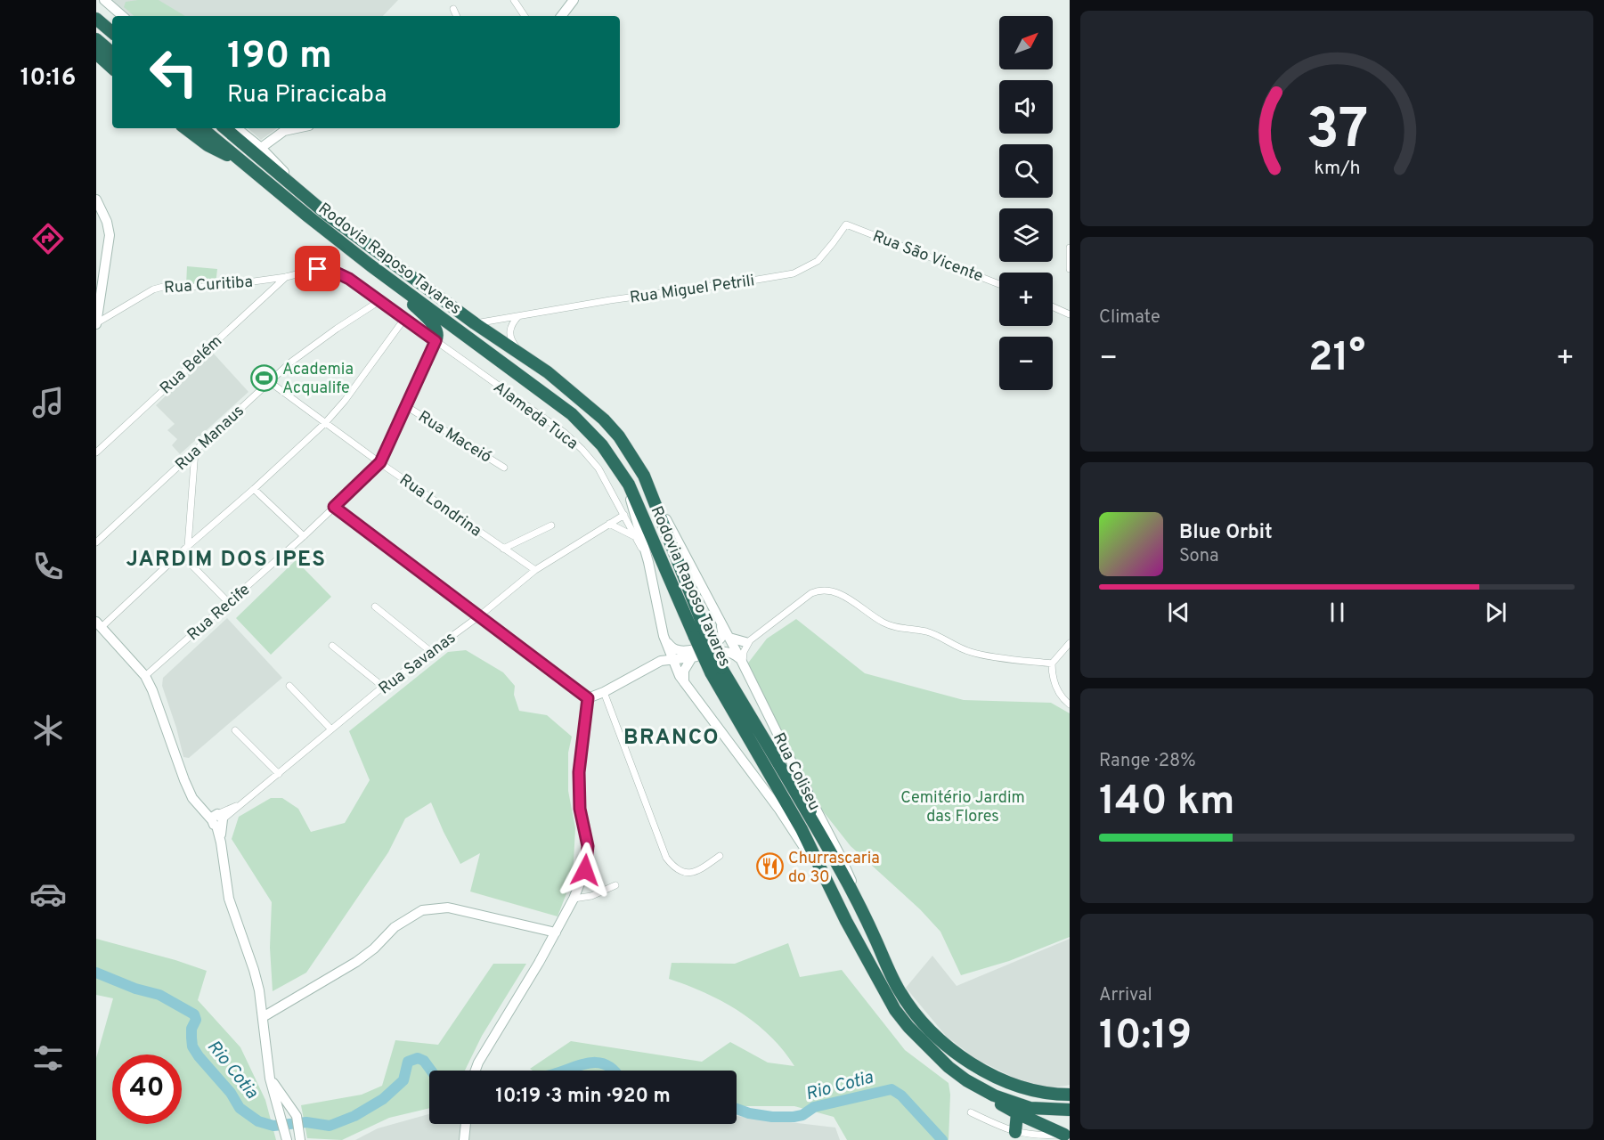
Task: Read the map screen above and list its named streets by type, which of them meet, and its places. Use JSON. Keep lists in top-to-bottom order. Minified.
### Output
{"streets":{"highway":["Rodovia Raposo Tavares"],"street":["Rua São Vicente","Rua Curitiba","Rua Miguel Petrili","Rua Belém","Alameda Tuca","Rua Maceió","Rua Manaus","Rua Londrina","Rua Recife","Rua Savanas","Rua Coliseu"]},"crossings":[["Rua São Vicente","Rua Miguel Petrili"],["Rodovia Raposo Tavares","Rua Miguel Petrili"],["Rodovia Raposo Tavares","Alameda Tuca"],["Rodovia Raposo Tavares","Rua Coliseu"],["Rua Curitiba","Rua Belém"],["Rua Curitiba","Alameda Tuca"],["Rua Curitiba","Rua Manaus"],["Rua Curitiba","Rua Recife"],["Alameda Tuca","Rua Recife"],["Alameda Tuca","Rua Savanas"],["Rua Maceió","Rua Recife"],["Rua Manaus","Rua Londrina"],["Rua Londrina","Rua Recife"],["Rua Londrina","Rua Savanas"]],"districts":["JARDIM DOS IPES","BRANCO"],"water":["Rio Cotia"],"parks":["Cemitério Jardim das Flores"],"places":{"sports":["Academia Acqualife"],"restaurant":["Churrascaria do 30"]},"north":"top right","page":{"tabs":"10:16","map_buttons":["+","−"],"turn":["190 m","Rua Piracicaba"],"tile":["Climate",["Range · 28%","140 km"],["Arrival","10:19"]],"heat":["−","21°","+"],"song":["Blue Orbit","Sona"],"limit":"40","trip":"10:19 · 3 min · 920 m","gauge":["37","km/h"]}}
